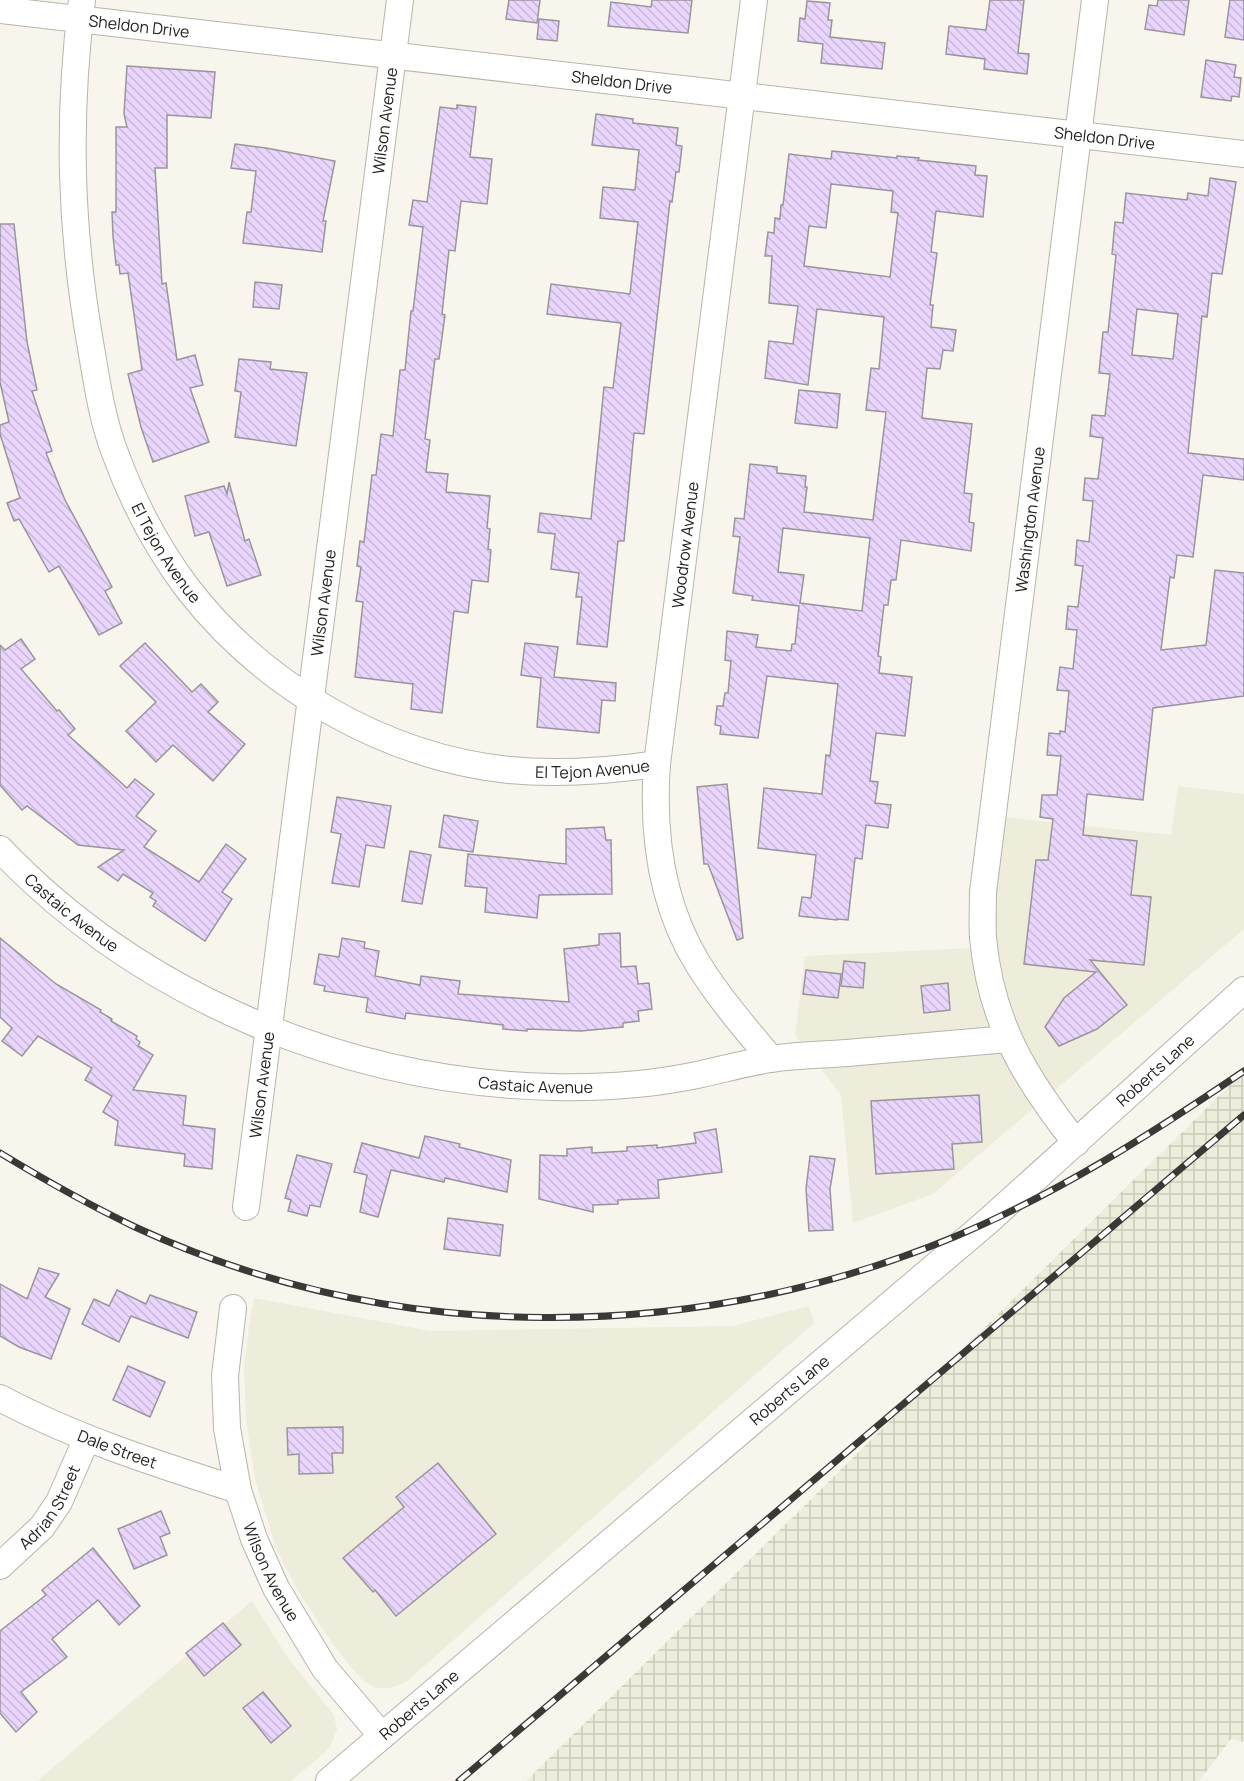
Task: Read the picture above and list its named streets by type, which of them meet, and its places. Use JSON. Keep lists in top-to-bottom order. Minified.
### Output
{"streets":{"street":["Sheldon Drive","Wilson Avenue","Washington Avenue","Woodrow Avenue","El Tejon Avenue","Castaic Avenue","Roberts Lane","Dale Street","Adrian Street"]},"crossings":[["Sheldon Drive","Wilson Avenue"],["Sheldon Drive","Washington Avenue"],["Sheldon Drive","Woodrow Avenue"],["Sheldon Drive","El Tejon Avenue"],["Wilson Avenue","El Tejon Avenue"],["Wilson Avenue","Castaic Avenue"],["Wilson Avenue","Roberts Lane"],["Wilson Avenue","Dale Street"],["Washington Avenue","Castaic Avenue"],["Woodrow Avenue","El Tejon Avenue"],["Woodrow Avenue","Castaic Avenue"],["Dale Street","Adrian Street"]]}
